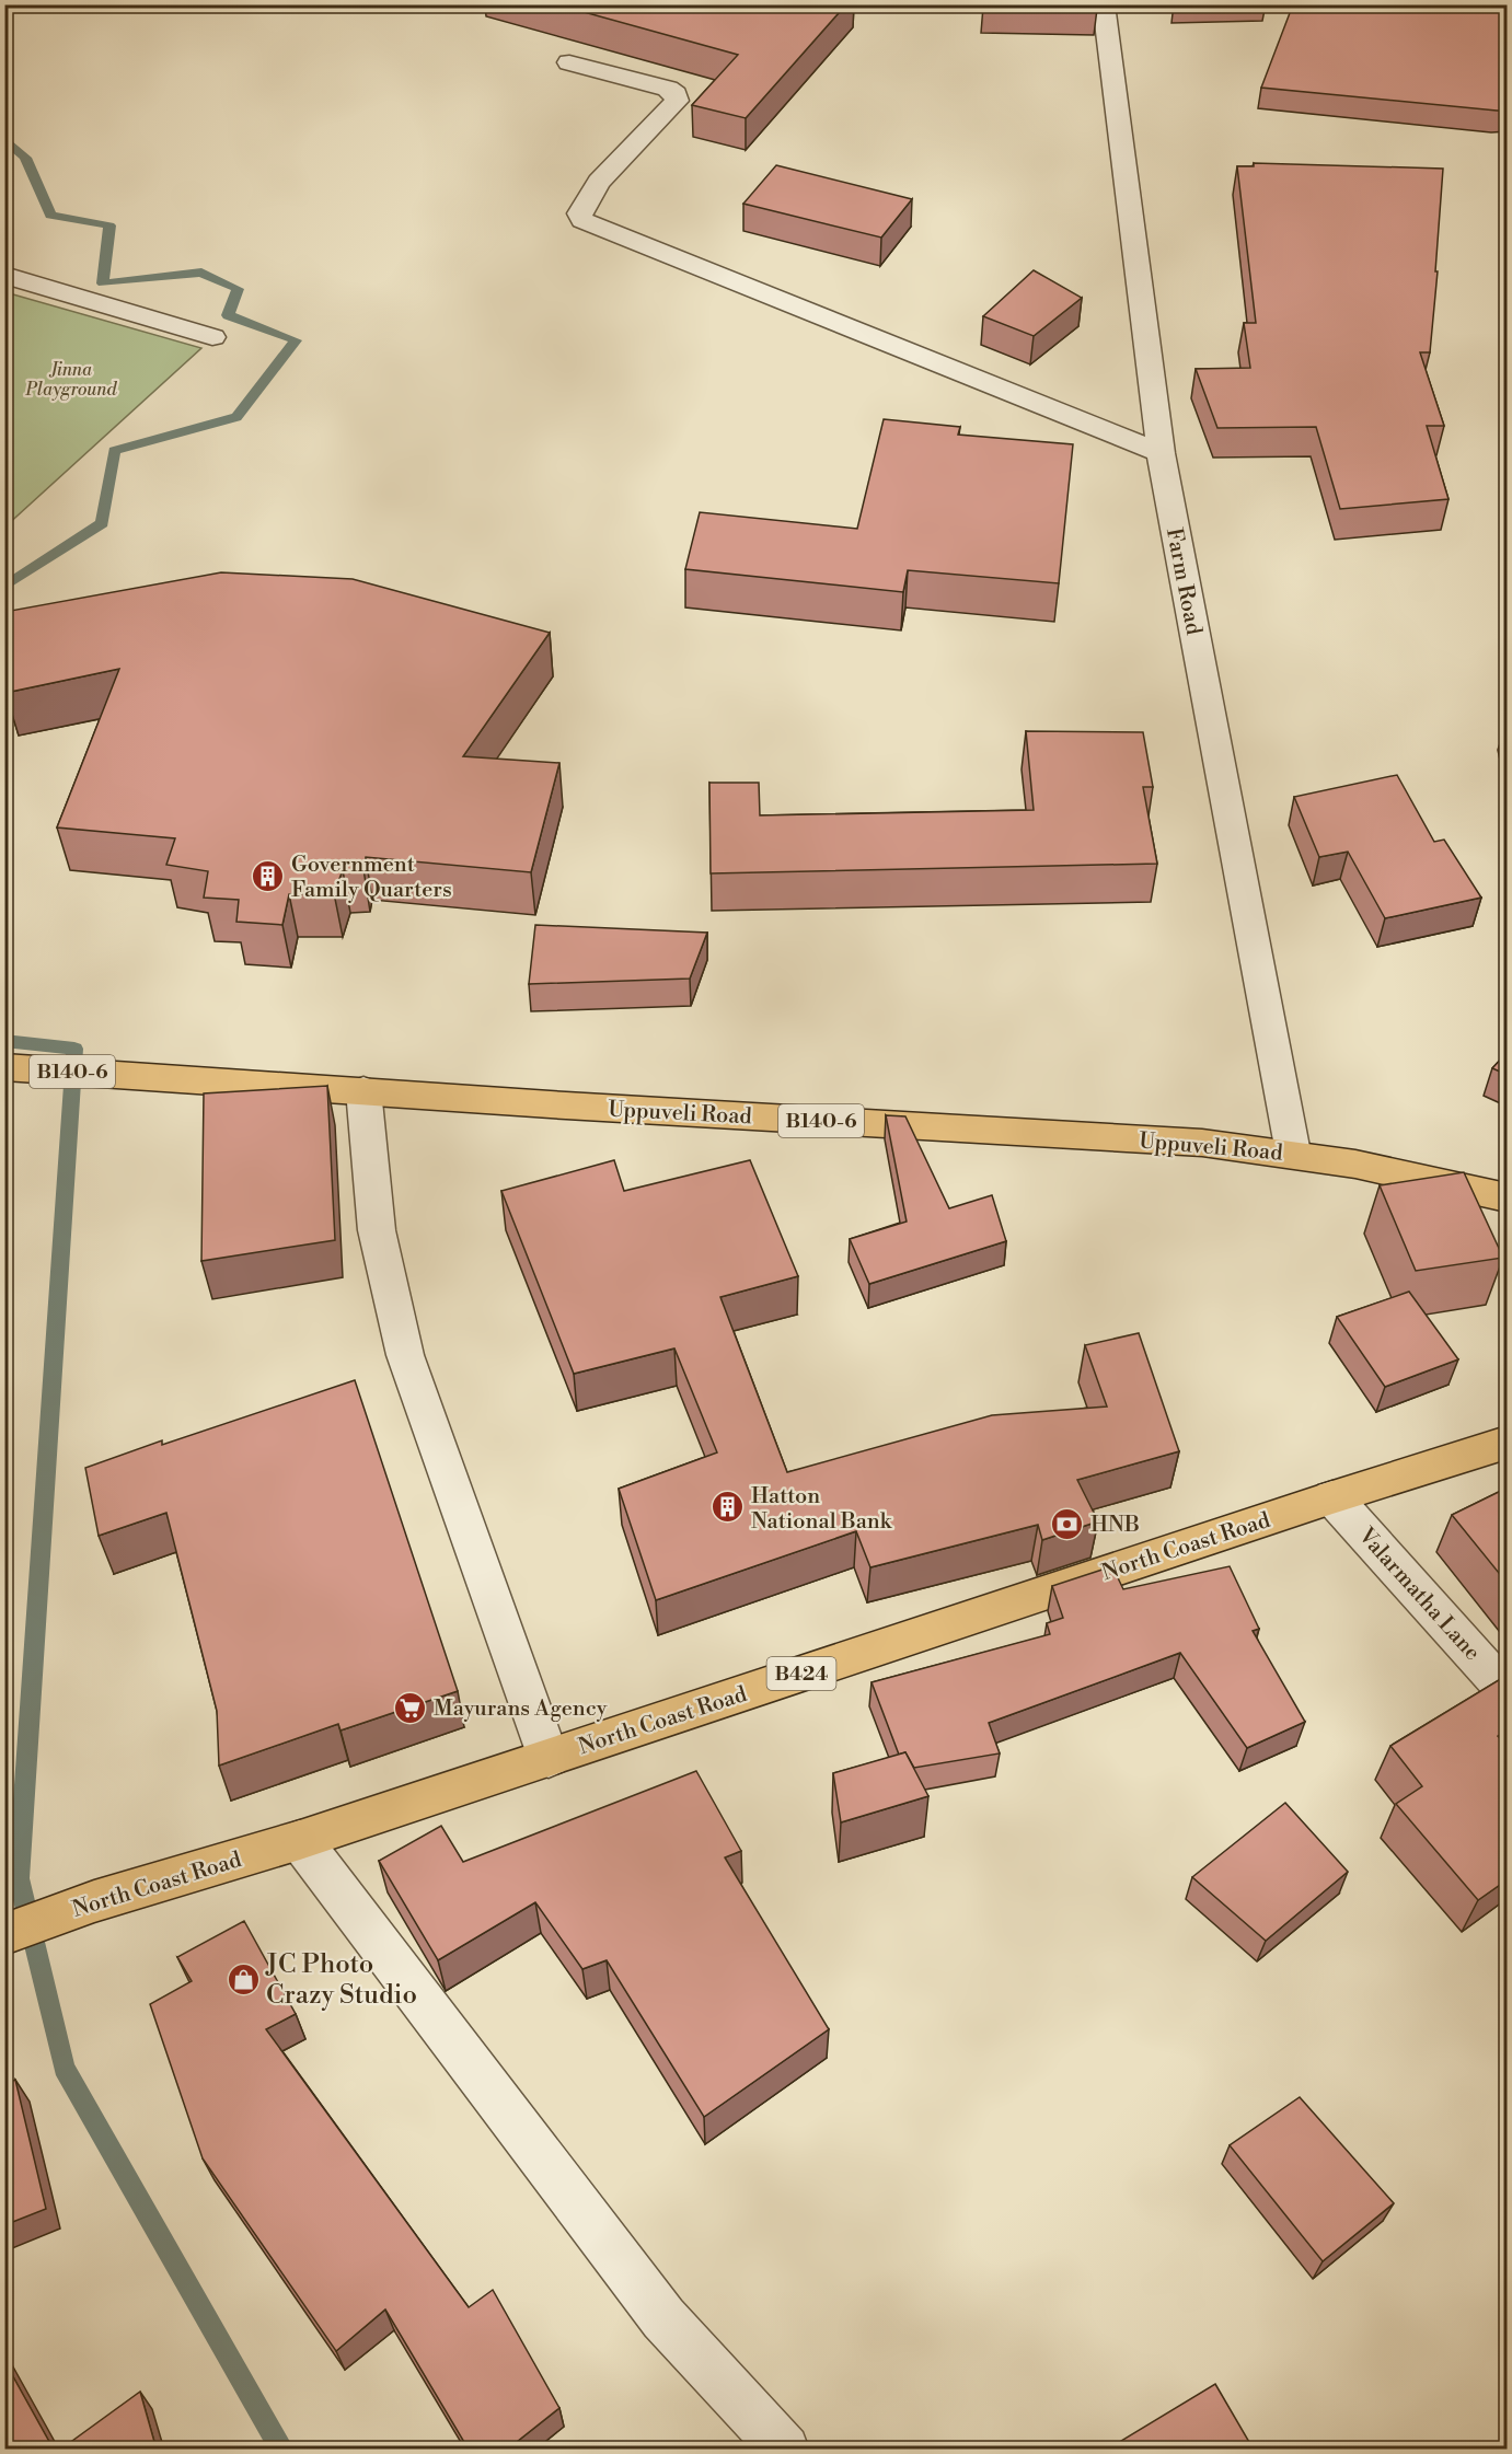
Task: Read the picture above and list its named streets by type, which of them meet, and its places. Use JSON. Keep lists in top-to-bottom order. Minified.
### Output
{"streets":{"main road":["B140-6","Uppuveli Road","North Coast Road","B424"],"street":["Farm Road","Valarmatha Lane"]},"crossings":[["Farm Road","Uppuveli Road"],["North Coast Road","Valarmatha Lane"]],"parks":["Jinna Playground"],"places":{"building":["Government Family Quarters","Hatton National Bank"],"bank":["HNB"],"supermarket":["Mayurans Agency"],"shop":["JC Photo Crazy Studio"]}}
